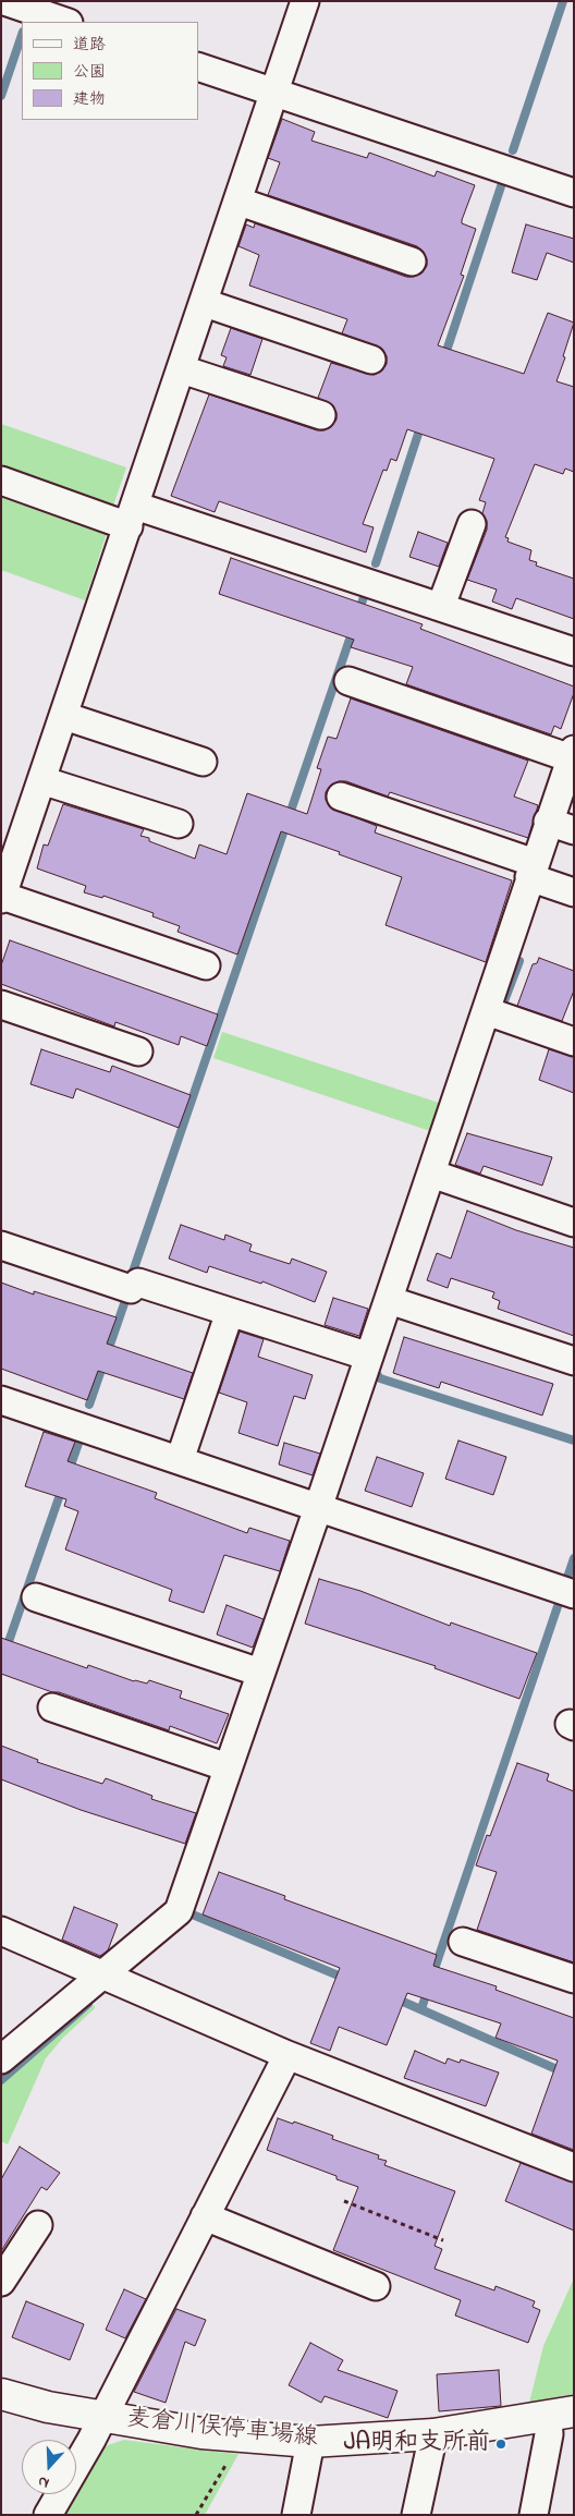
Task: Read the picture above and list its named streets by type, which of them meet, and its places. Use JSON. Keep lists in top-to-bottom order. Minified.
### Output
{"streets":{"main road":["麦倉川俣停車場線"]},"places":["JA明和支所前"],"legend":["道路","公園","建物"],"north":"bottom"}
